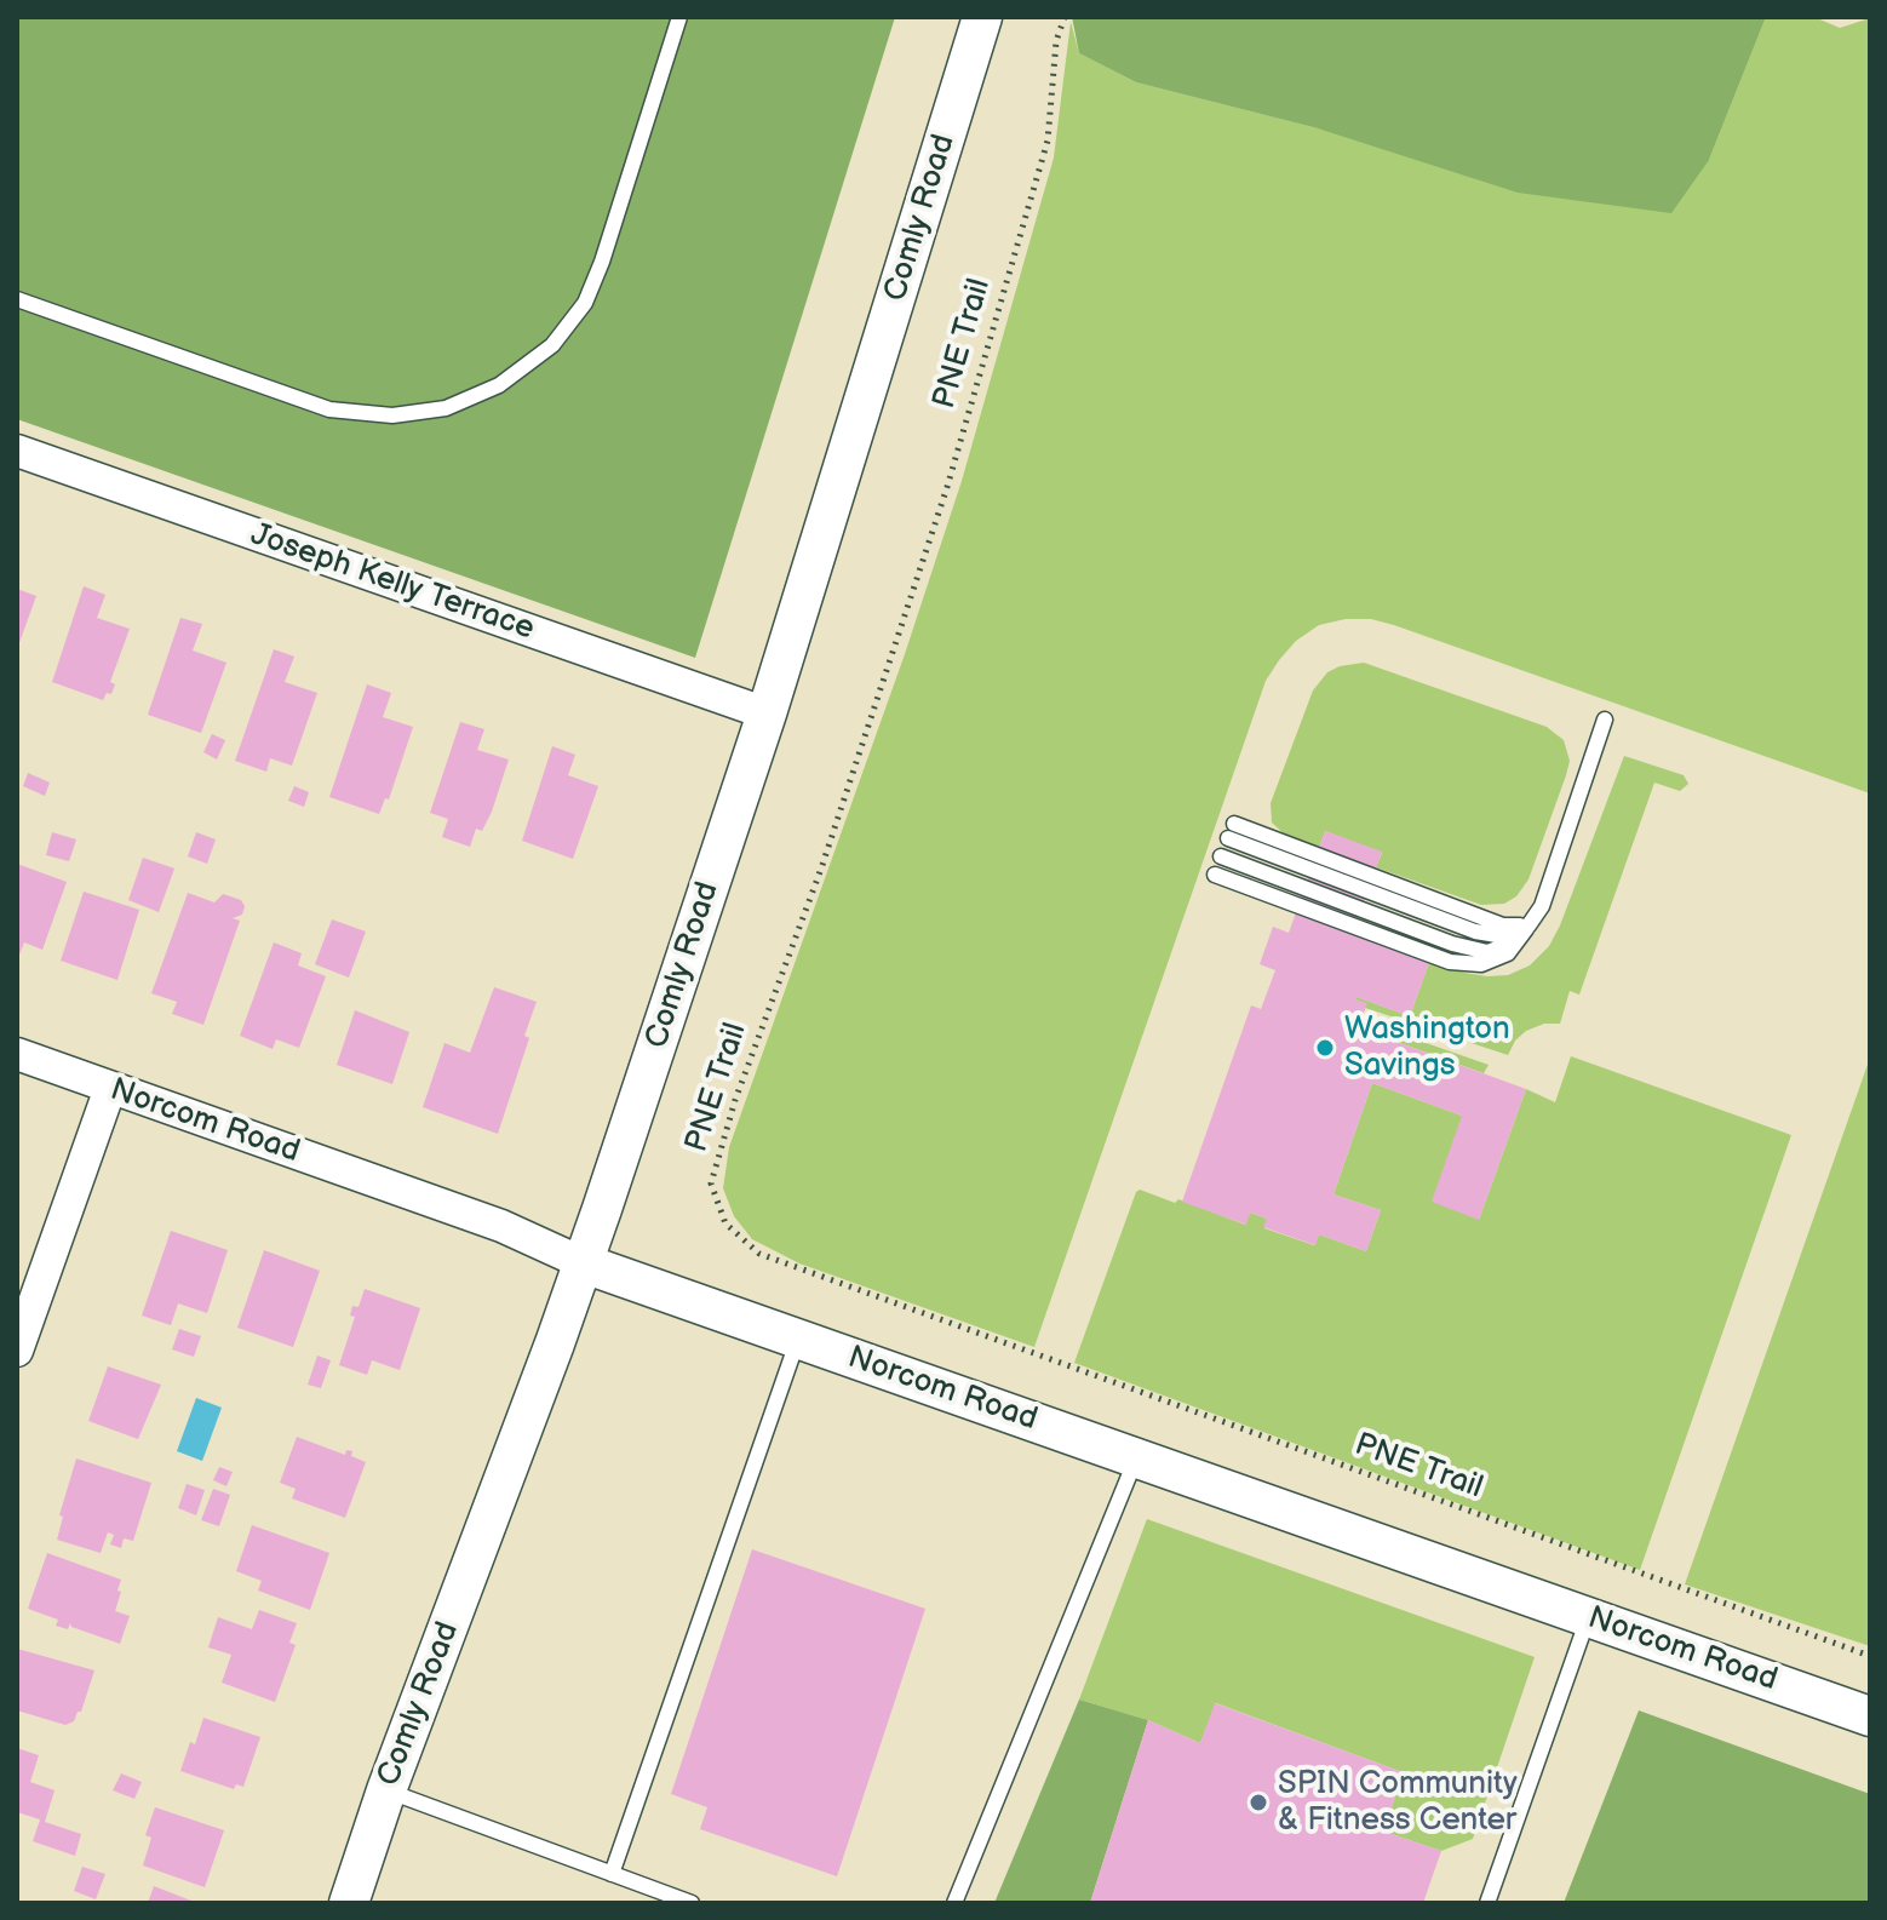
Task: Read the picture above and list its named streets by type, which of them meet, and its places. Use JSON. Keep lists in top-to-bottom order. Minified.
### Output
{"streets":{"street":["Comly Road","Joseph Kelly Terrace","Norcom Road"],"path":["PNE Trail"]},"crossings":[["Comly Road","Joseph Kelly Terrace"],["Comly Road","Norcom Road"]],"places":["Washington Savings","SPIN Community & Fitness Center"]}
